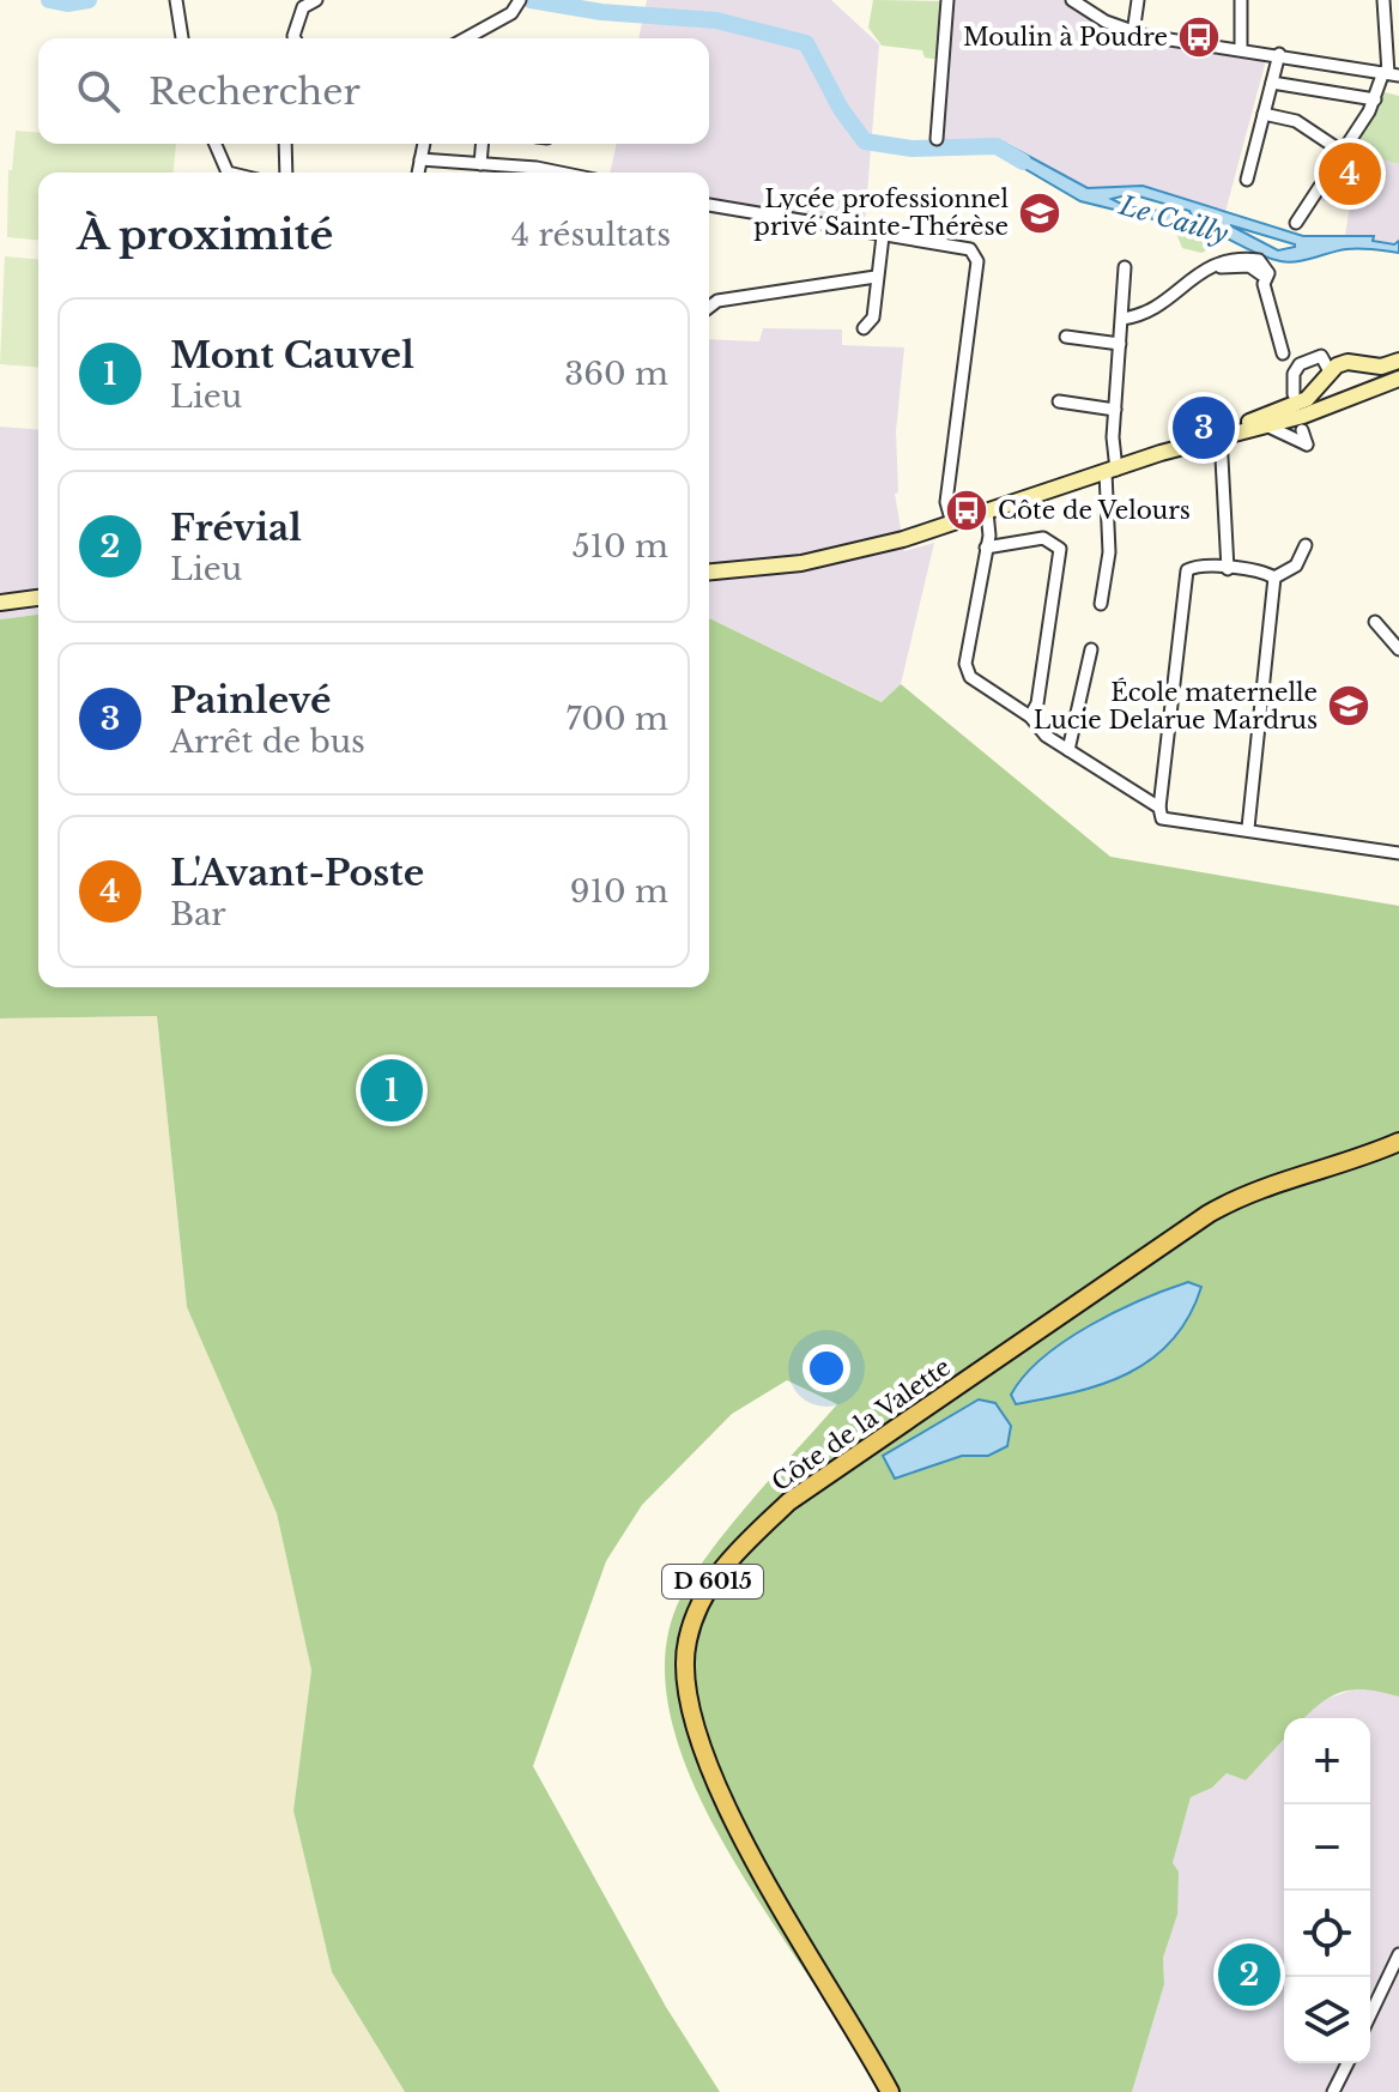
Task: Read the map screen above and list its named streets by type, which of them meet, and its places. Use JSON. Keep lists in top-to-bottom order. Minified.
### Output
{"streets":{"main road":["Côte de la Valette","D 6015"]},"water":["Le Cailly"],"places":{"bus stop":["Moulin à Poudre","Côte de Velours"],"school or university":["Lycée professionnel privé Sainte-Thérèse","École maternelle Lucie Delarue Mardrus"]},"page":{"search":"Rechercher","pins":["4","3","1","2"],"heading":["À proximité","4 résultats"],"list":[{"mark":"1","name":"Mont Cauvel","note":"Lieu","value":"360 m"},{"mark":"2","name":"Frévial","note":"Lieu","value":"510 m"},{"mark":"3","name":"Painlevé","note":"Arrêt de bus","value":"700 m"},{"mark":"4","name":"L'Avant-Poste","note":"Bar","value":"910 m"}],"map_buttons":["+","−"]}}
